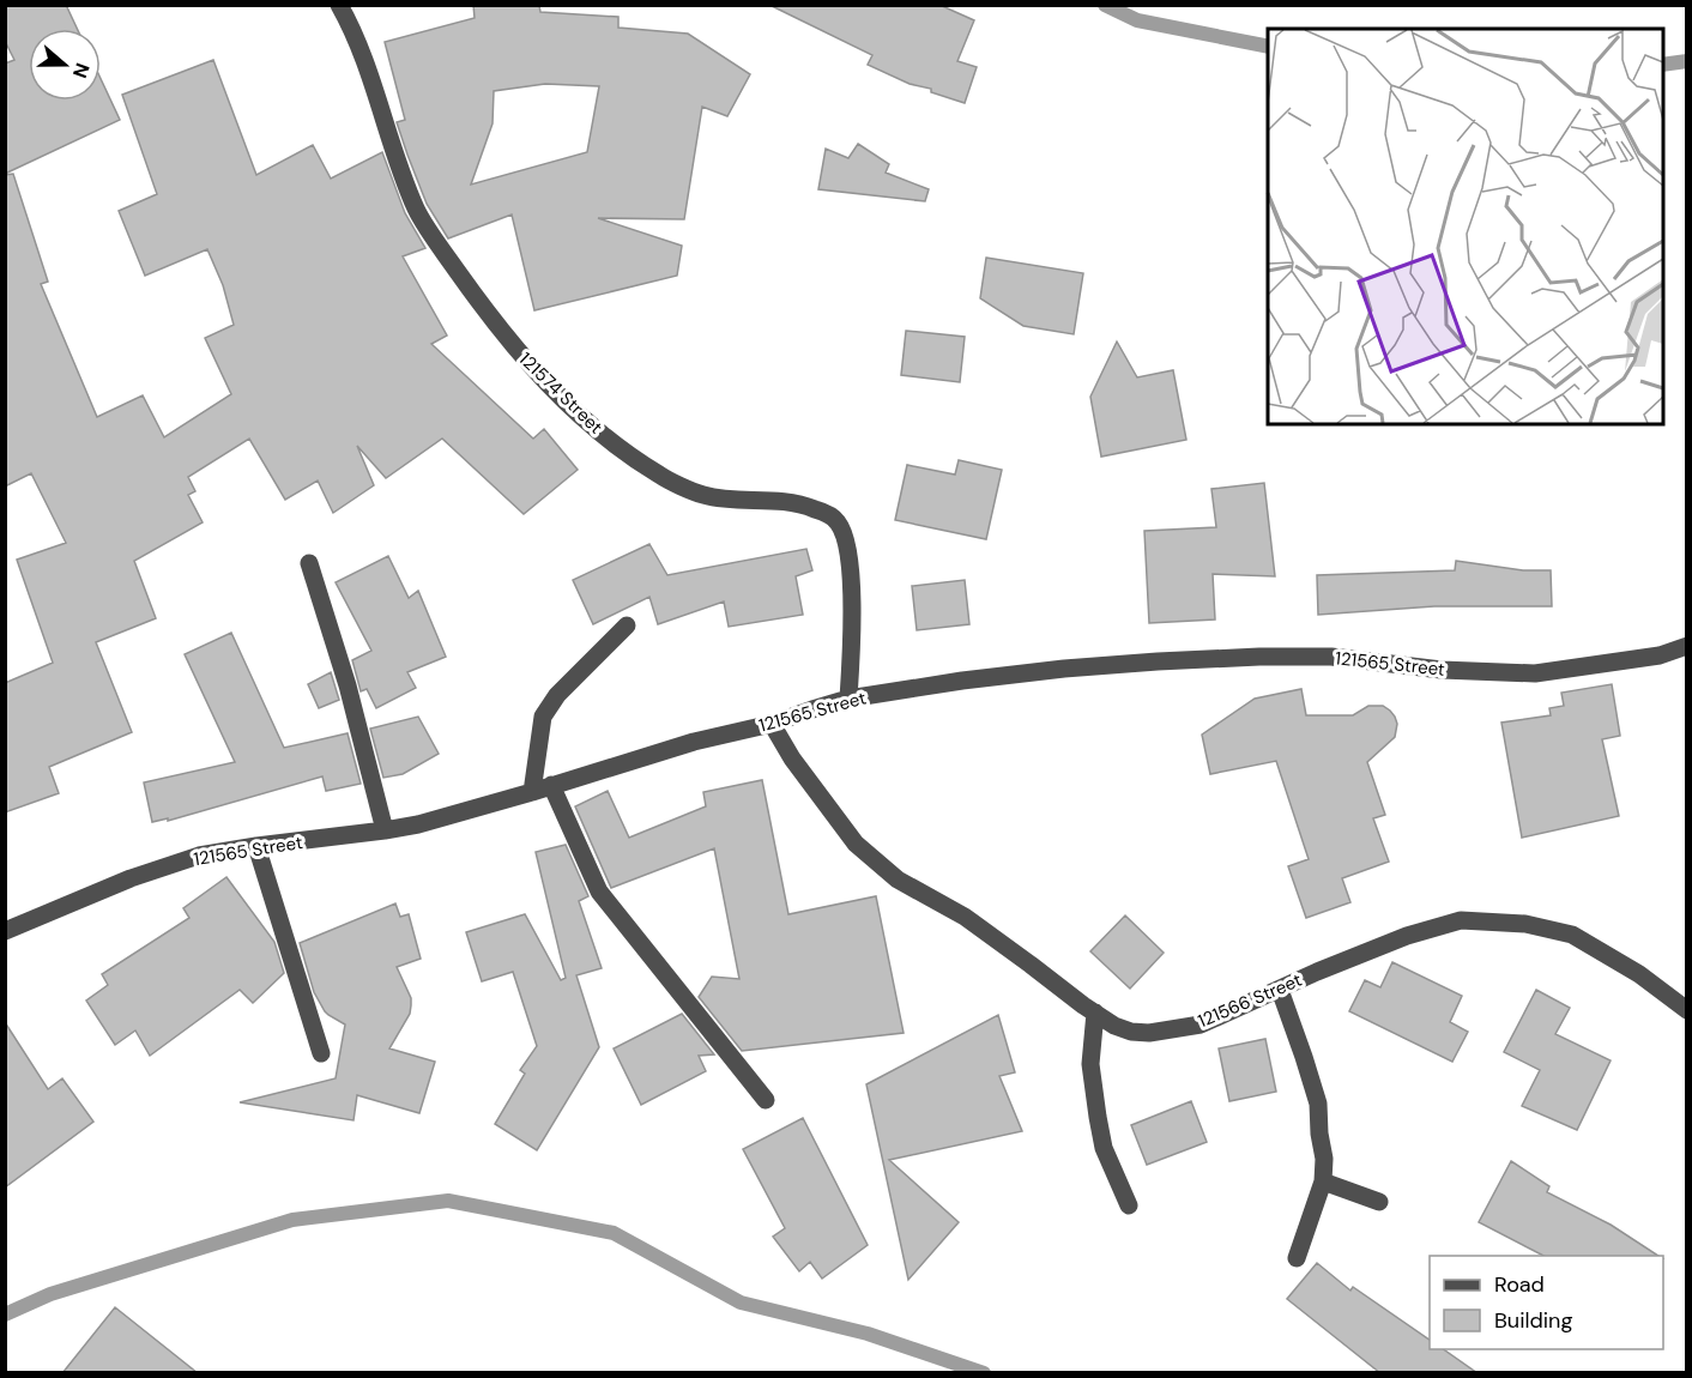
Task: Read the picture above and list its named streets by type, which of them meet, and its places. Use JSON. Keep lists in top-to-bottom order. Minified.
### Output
{"streets":{"street":["121574 Street","121565 Street","121566 Street"]},"crossings":[["121574 Street","121565 Street"],["121565 Street","121566 Street"]],"legend":["Road","Building"],"north":"right"}
